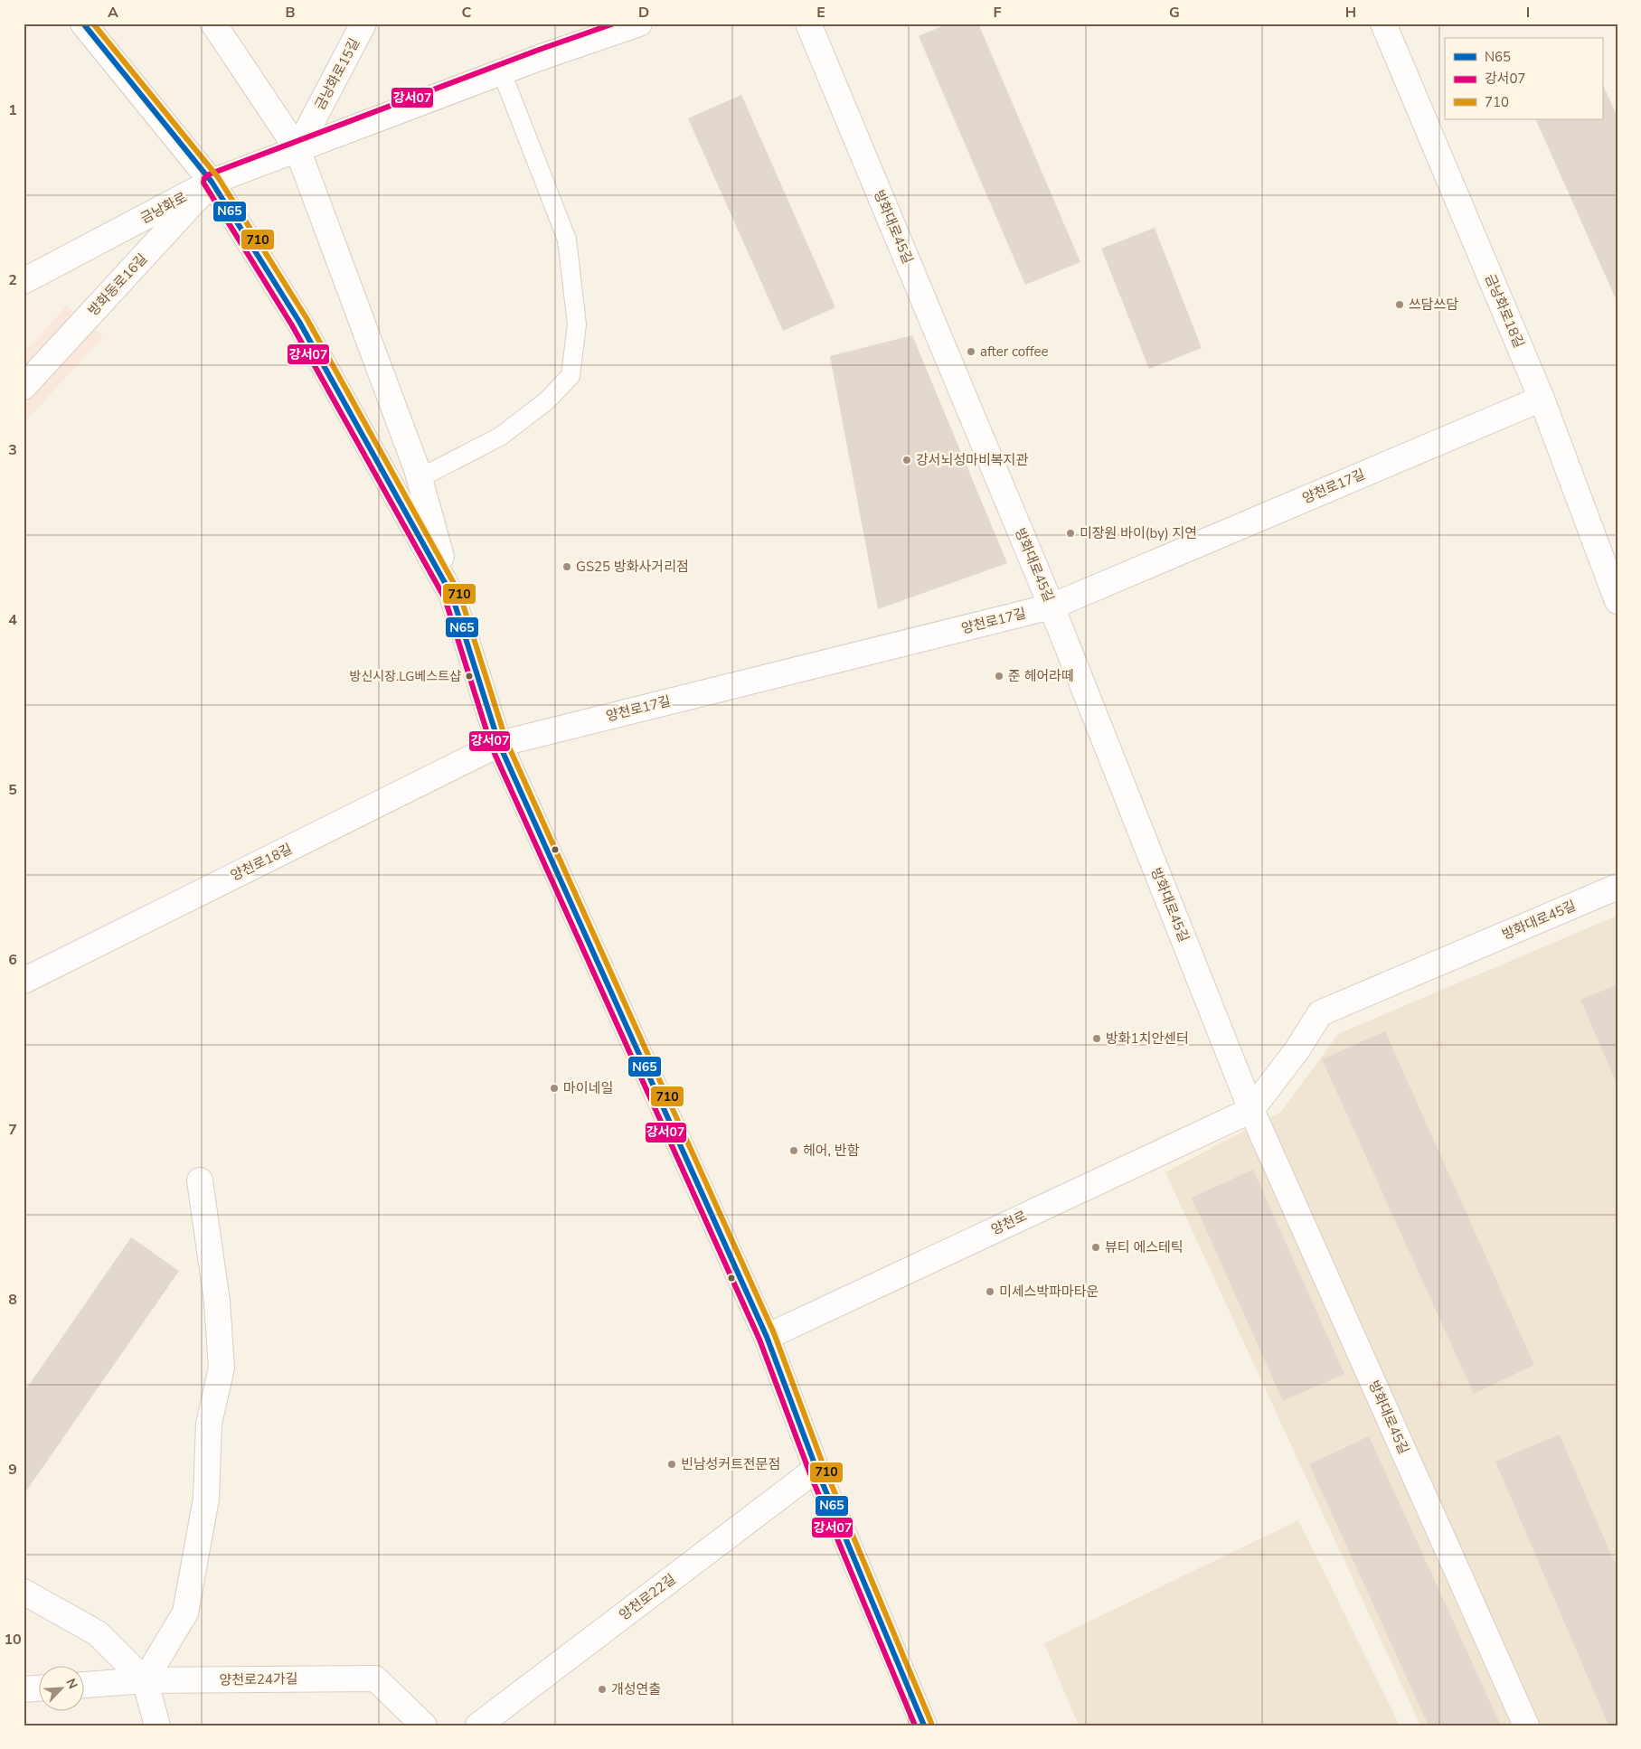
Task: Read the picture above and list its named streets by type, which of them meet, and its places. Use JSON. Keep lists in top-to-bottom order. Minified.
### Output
{"streets":{"street":["금낭화로15길","금낭화로","방화대로45길","방화동로16길","금낭화로18길","양천로17길","양천로18길","양천로","양천로22길","양천로24가길"]},"crossings":[["금낭화로15길","금낭화로"],["금낭화로","방화동로16길"],["방화대로45길","양천로17길"],["방화대로45길","양천로"],["금낭화로18길","양천로17길"],["양천로17길","양천로18길"]],"places":["쓰담쓰담","after coffee","강서뇌성마비복지관","미장원 바이(by) 지연","GS25 방화사거리점","방신시장.LG베스트샵","준 헤어라떼","방화1치안센터","마이네일","헤어, 반함","뷰티 에스테틱","미세스박파마타운","빈남성커트전문점","개성연출"],"lines":["transit line N65","transit line 강서07","transit line 710"],"legend":["N65","강서07","710"],"north":"top right","grid":{"columns":["A","B","C","D","E","F","G","H","I"],"rows":["1","2","3","4","5","6","7","8","9","10"]}}
